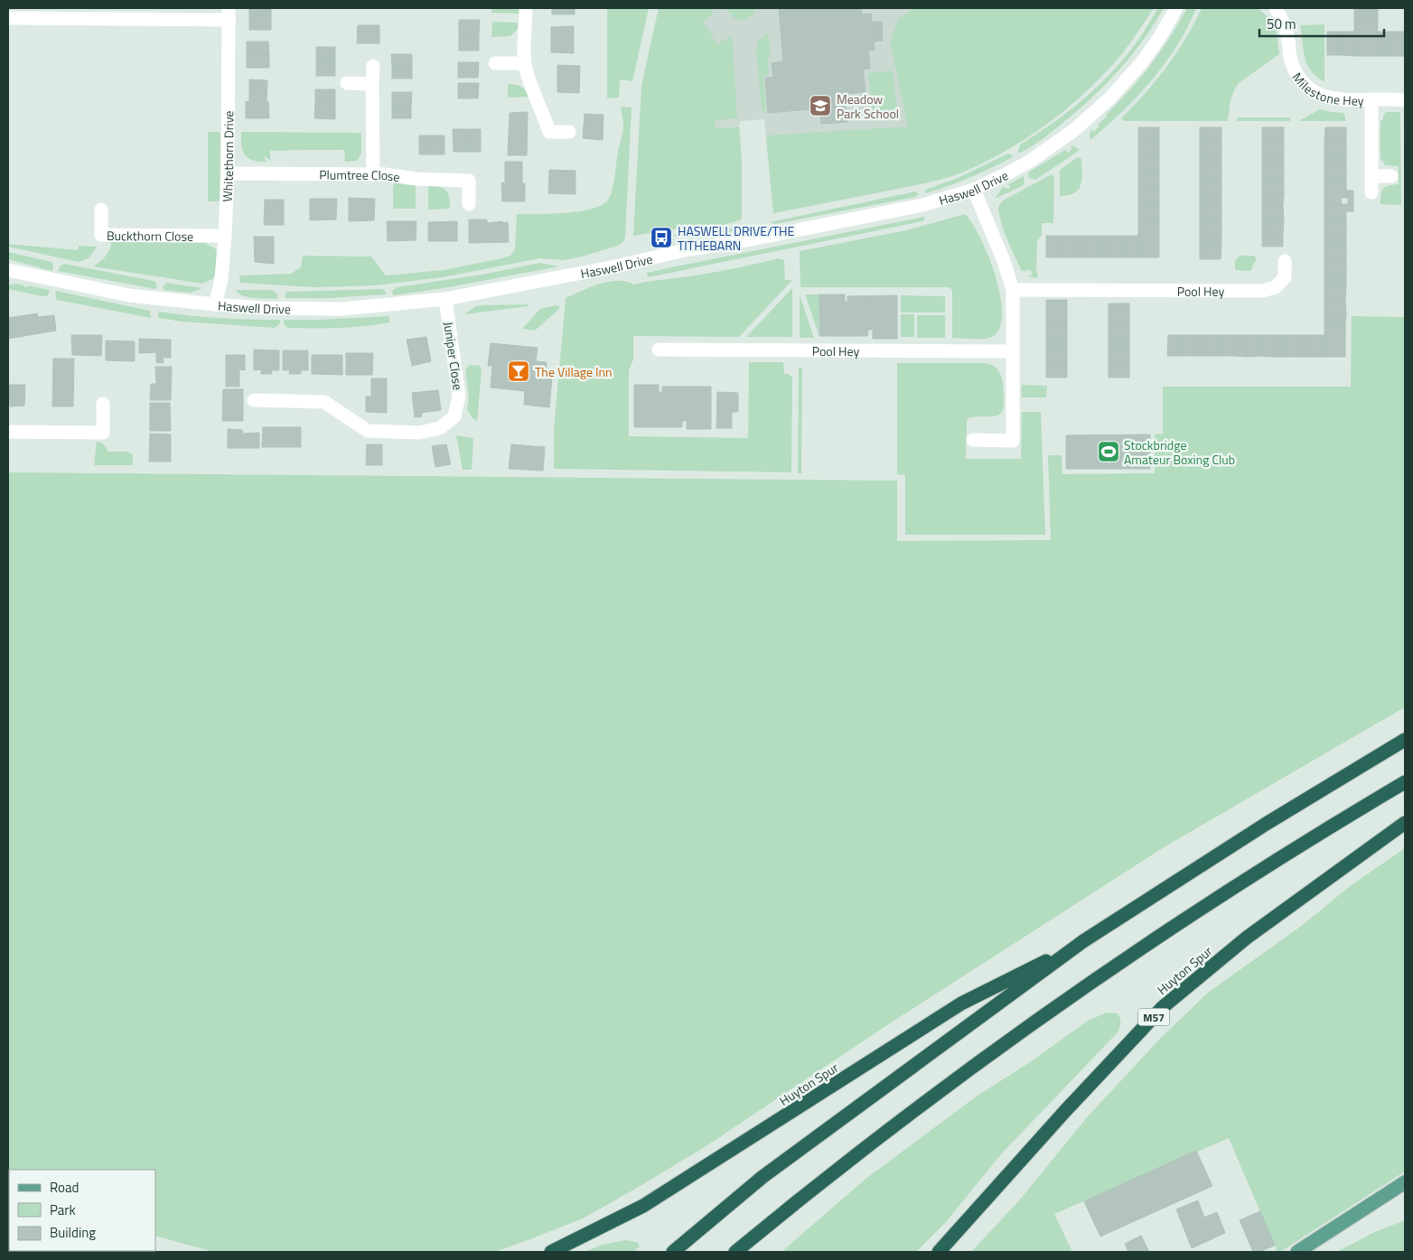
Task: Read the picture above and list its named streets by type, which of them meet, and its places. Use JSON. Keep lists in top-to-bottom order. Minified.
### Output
{"streets":{"highway":["Huyton Spur","M57"],"street":["Milestone Hey","Whitethorn Drive","Plumtree Close","Haswell Drive","Buckthorn Close","Pool Hey","Juniper Close"]},"crossings":[["Whitethorn Drive","Plumtree Close"],["Whitethorn Drive","Haswell Drive"],["Whitethorn Drive","Buckthorn Close"],["Haswell Drive","Juniper Close"]],"places":{"school or university":["Meadow Park School"],"bus stop":["HASWELL DRIVE/THE TITHEBARN"],"bar":["The Village Inn"],"sports":["Stockbridge Amateur Boxing Club"]},"legend":["Road","Park","Building"],"scale_bar":"50 m"}
